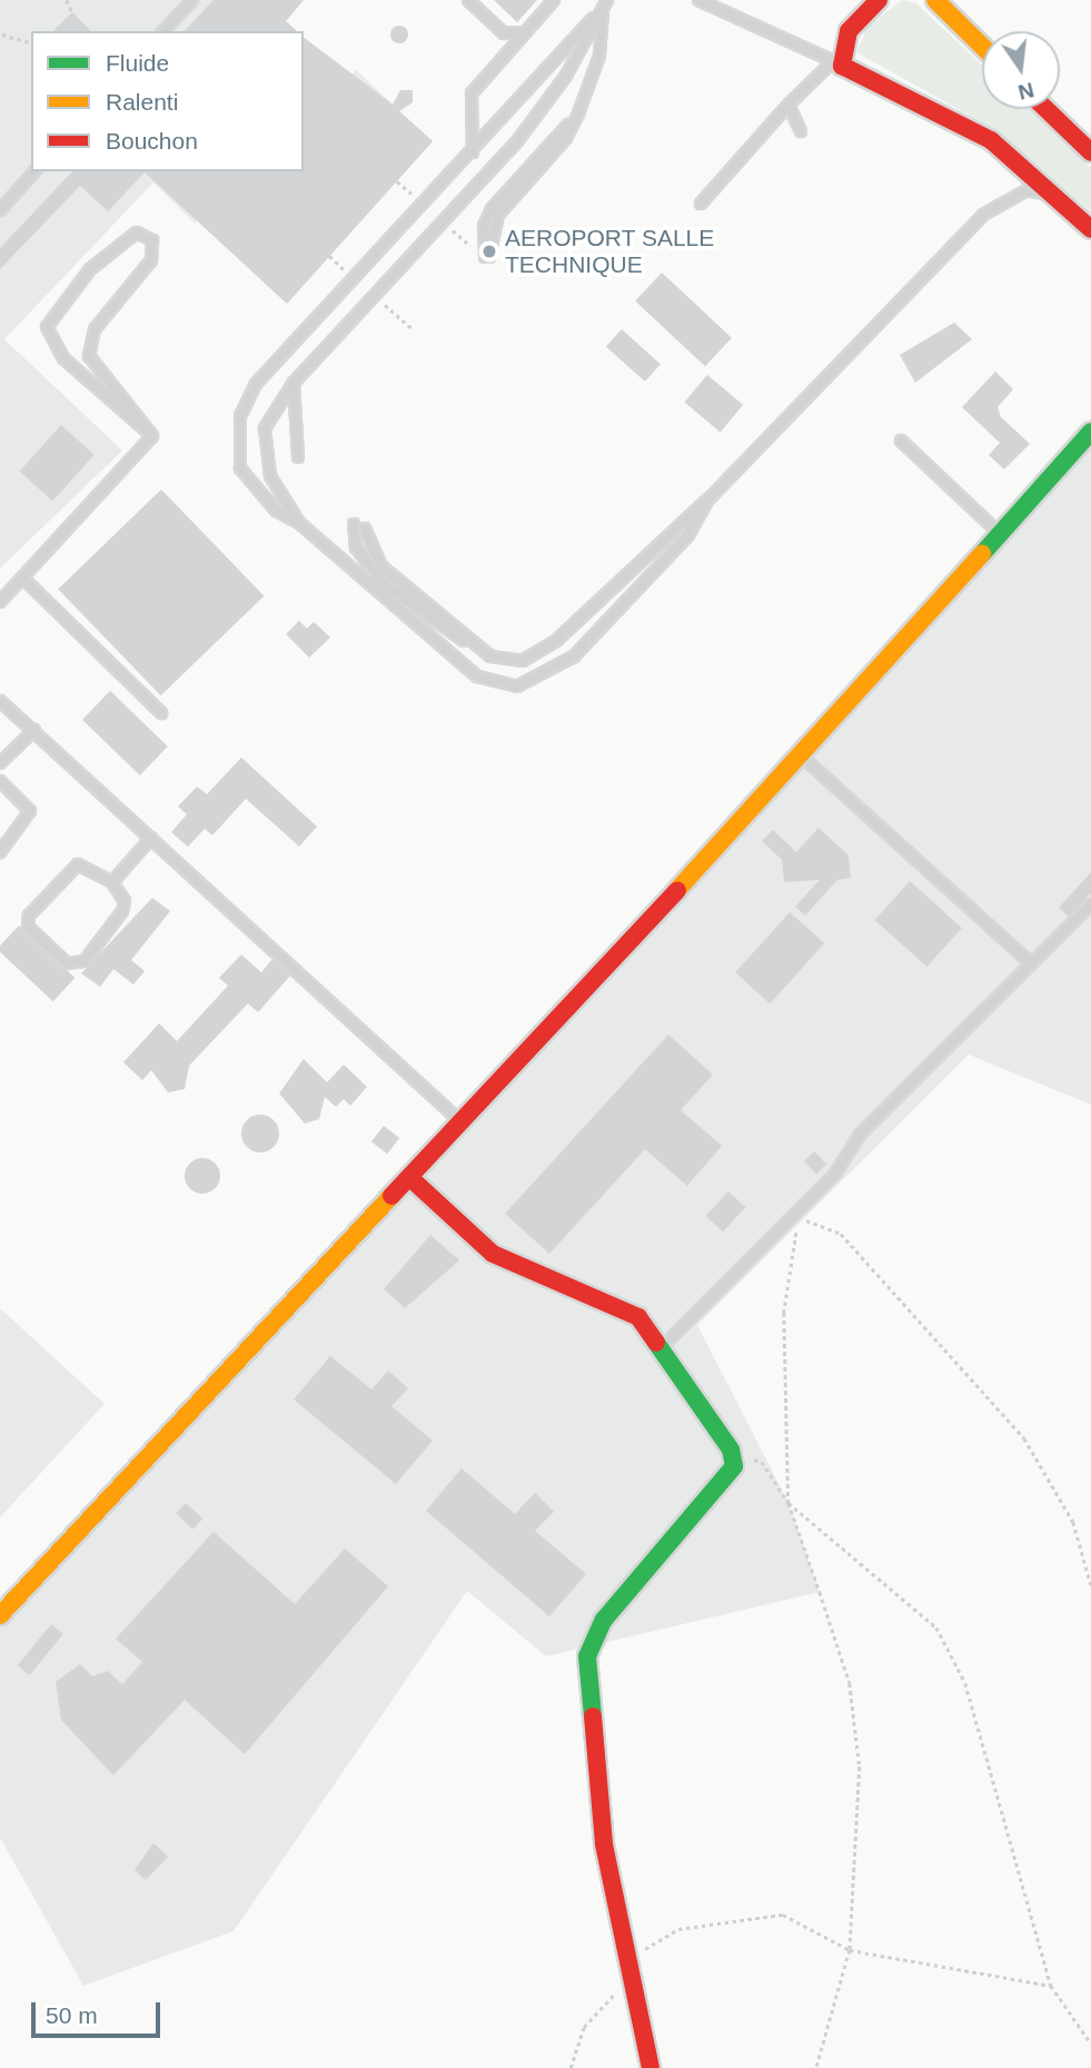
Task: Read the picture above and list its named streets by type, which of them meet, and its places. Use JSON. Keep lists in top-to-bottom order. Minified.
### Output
{"places":["AEROPORT SALLE TECHNIQUE"],"legend":["Fluide","Ralenti","Bouchon"],"scale_bar":"50 m","north":"bottom"}
